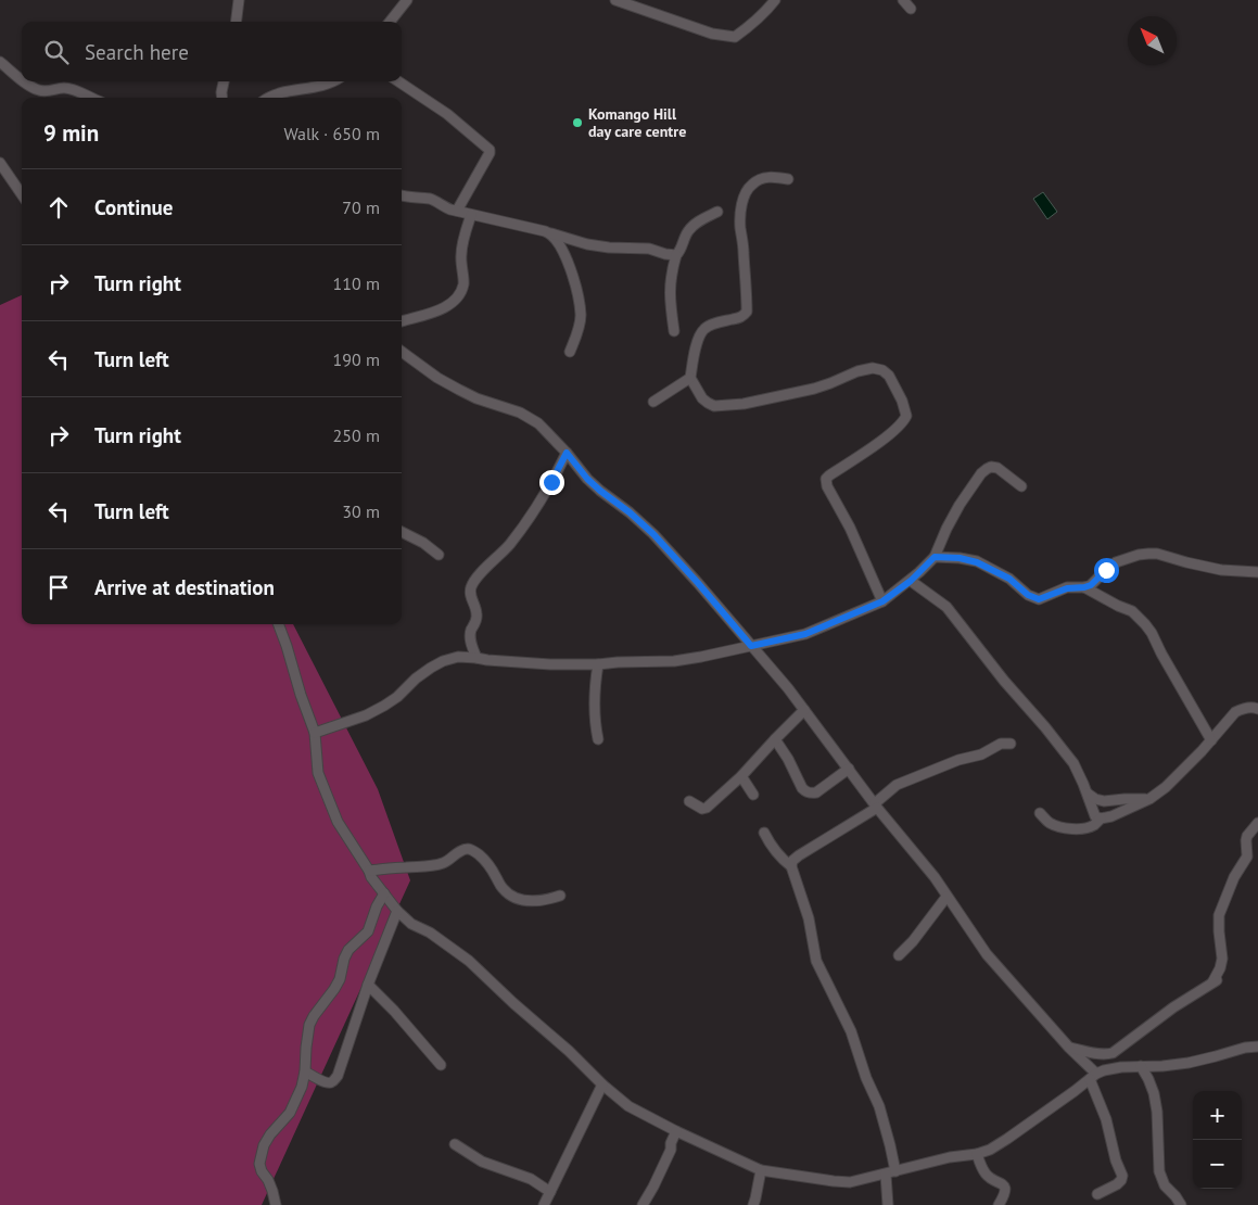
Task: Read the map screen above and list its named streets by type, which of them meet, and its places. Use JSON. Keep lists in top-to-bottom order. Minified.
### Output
{"places":["Komango Hill day care centre"],"north":"top left","page":{"search":"Search here","heading":["9 min","Walk · 650 m"],"list":[["Continue","70 m"],["Turn right","110 m"],["Turn left","190 m"],["Turn right","250 m"],["Turn left","30 m"],"Arrive at destination"],"map_buttons":["+","−"]}}
